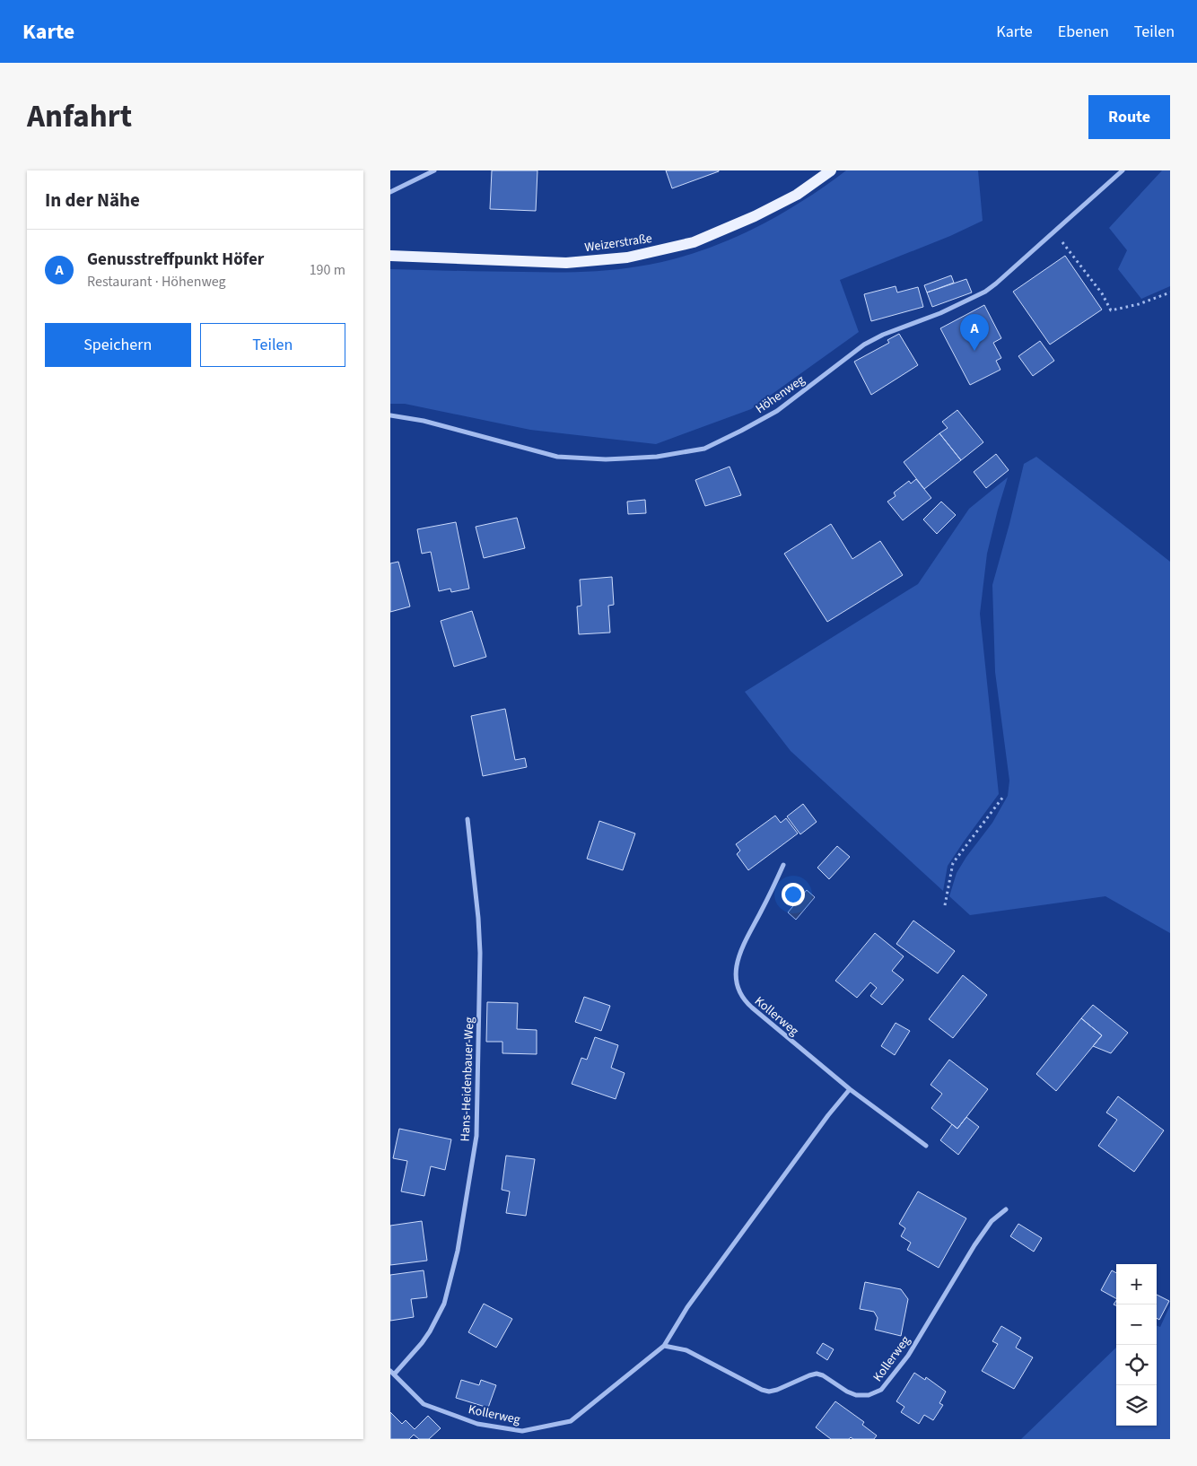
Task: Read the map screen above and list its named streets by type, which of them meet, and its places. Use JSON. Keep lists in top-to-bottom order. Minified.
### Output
{"streets":{"main road":["Weizerstraße"],"street":["Höhenweg","Kollerweg","Hans-Heidenbauer-Weg"]},"crossings":[["Kollerweg","Hans-Heidenbauer-Weg"]],"page":{"header":"Karte","nav":["Karte","Ebenen","Teilen"],"title":"Anfahrt","buttons":["Route",["Speichern","Teilen"]],"heading":"In der Nähe","list":[{"mark":"A","name":"Genusstreffpunkt Höfer","note":"Restaurant · Höhenweg","value":"190 m"}],"pins":"A","map_buttons":["+","−"]}}
